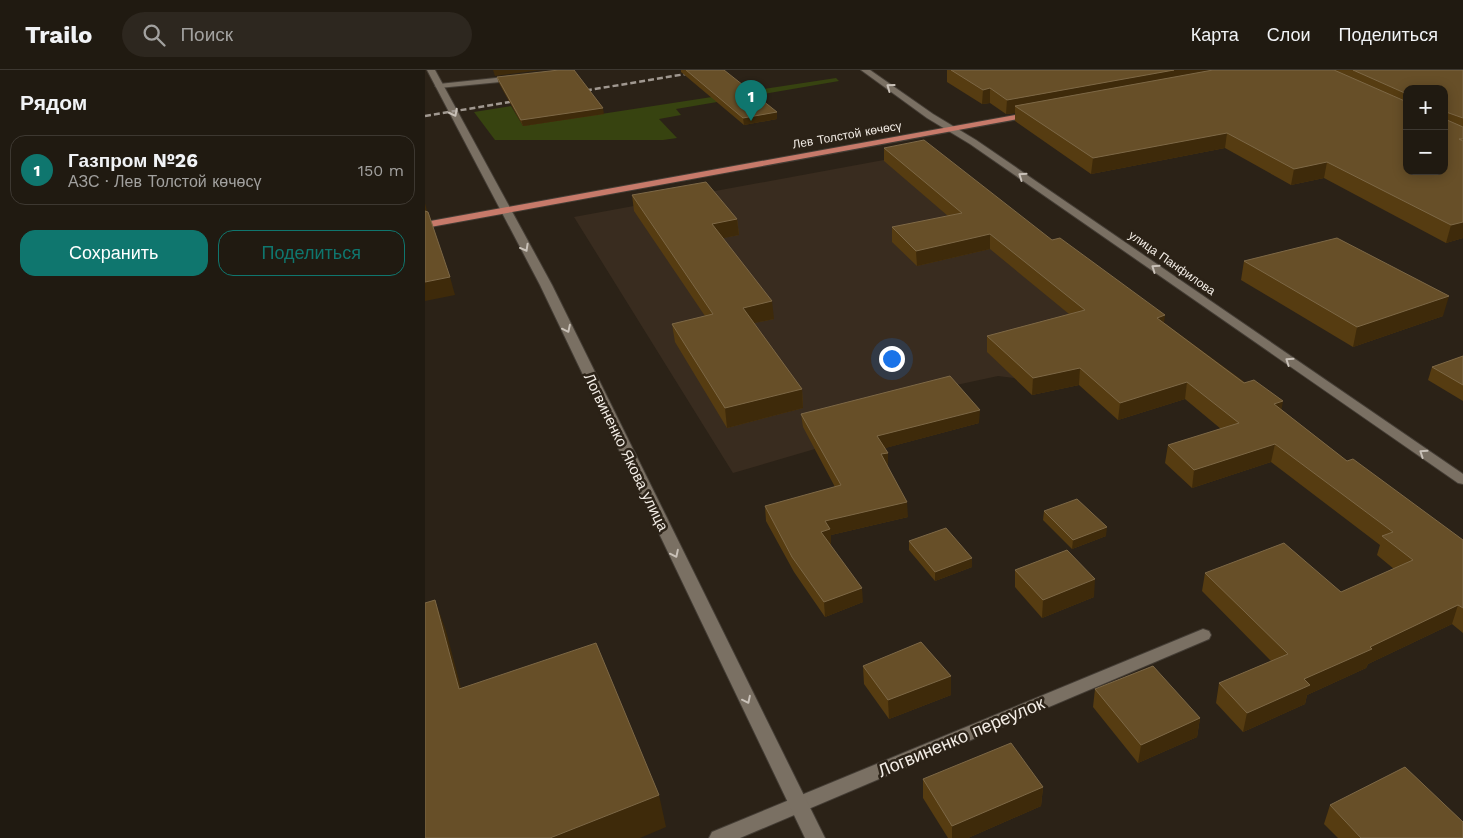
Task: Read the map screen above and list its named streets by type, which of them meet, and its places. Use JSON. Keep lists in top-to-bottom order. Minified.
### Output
{"streets":{"main road":["Лев Толстой көчөсү"],"street":["улица Панфилова","Логвиненко Якова улица","Логвиненко переулок"]},"crossings":[["Лев Толстой көчөсү","улица Панфилова"],["Лев Толстой көчөсү","Логвиненко Якова улица"],["Логвиненко Якова улица","Логвиненко переулок"]],"one_way":["улица Панфилова","Логвиненко Якова улица"],"page":{"header":"Trailo","search":"Поиск","nav":["Карта","Слои","Поделиться"],"heading":"Рядом","pins":"1","map_buttons":["+","−"],"list":[{"mark":"1","name":"Газпром №26","note":"АЗС · Лев Толстой көчөсү","value":"150 m"}],"buttons":["Сохранить","Поделиться"]}}
